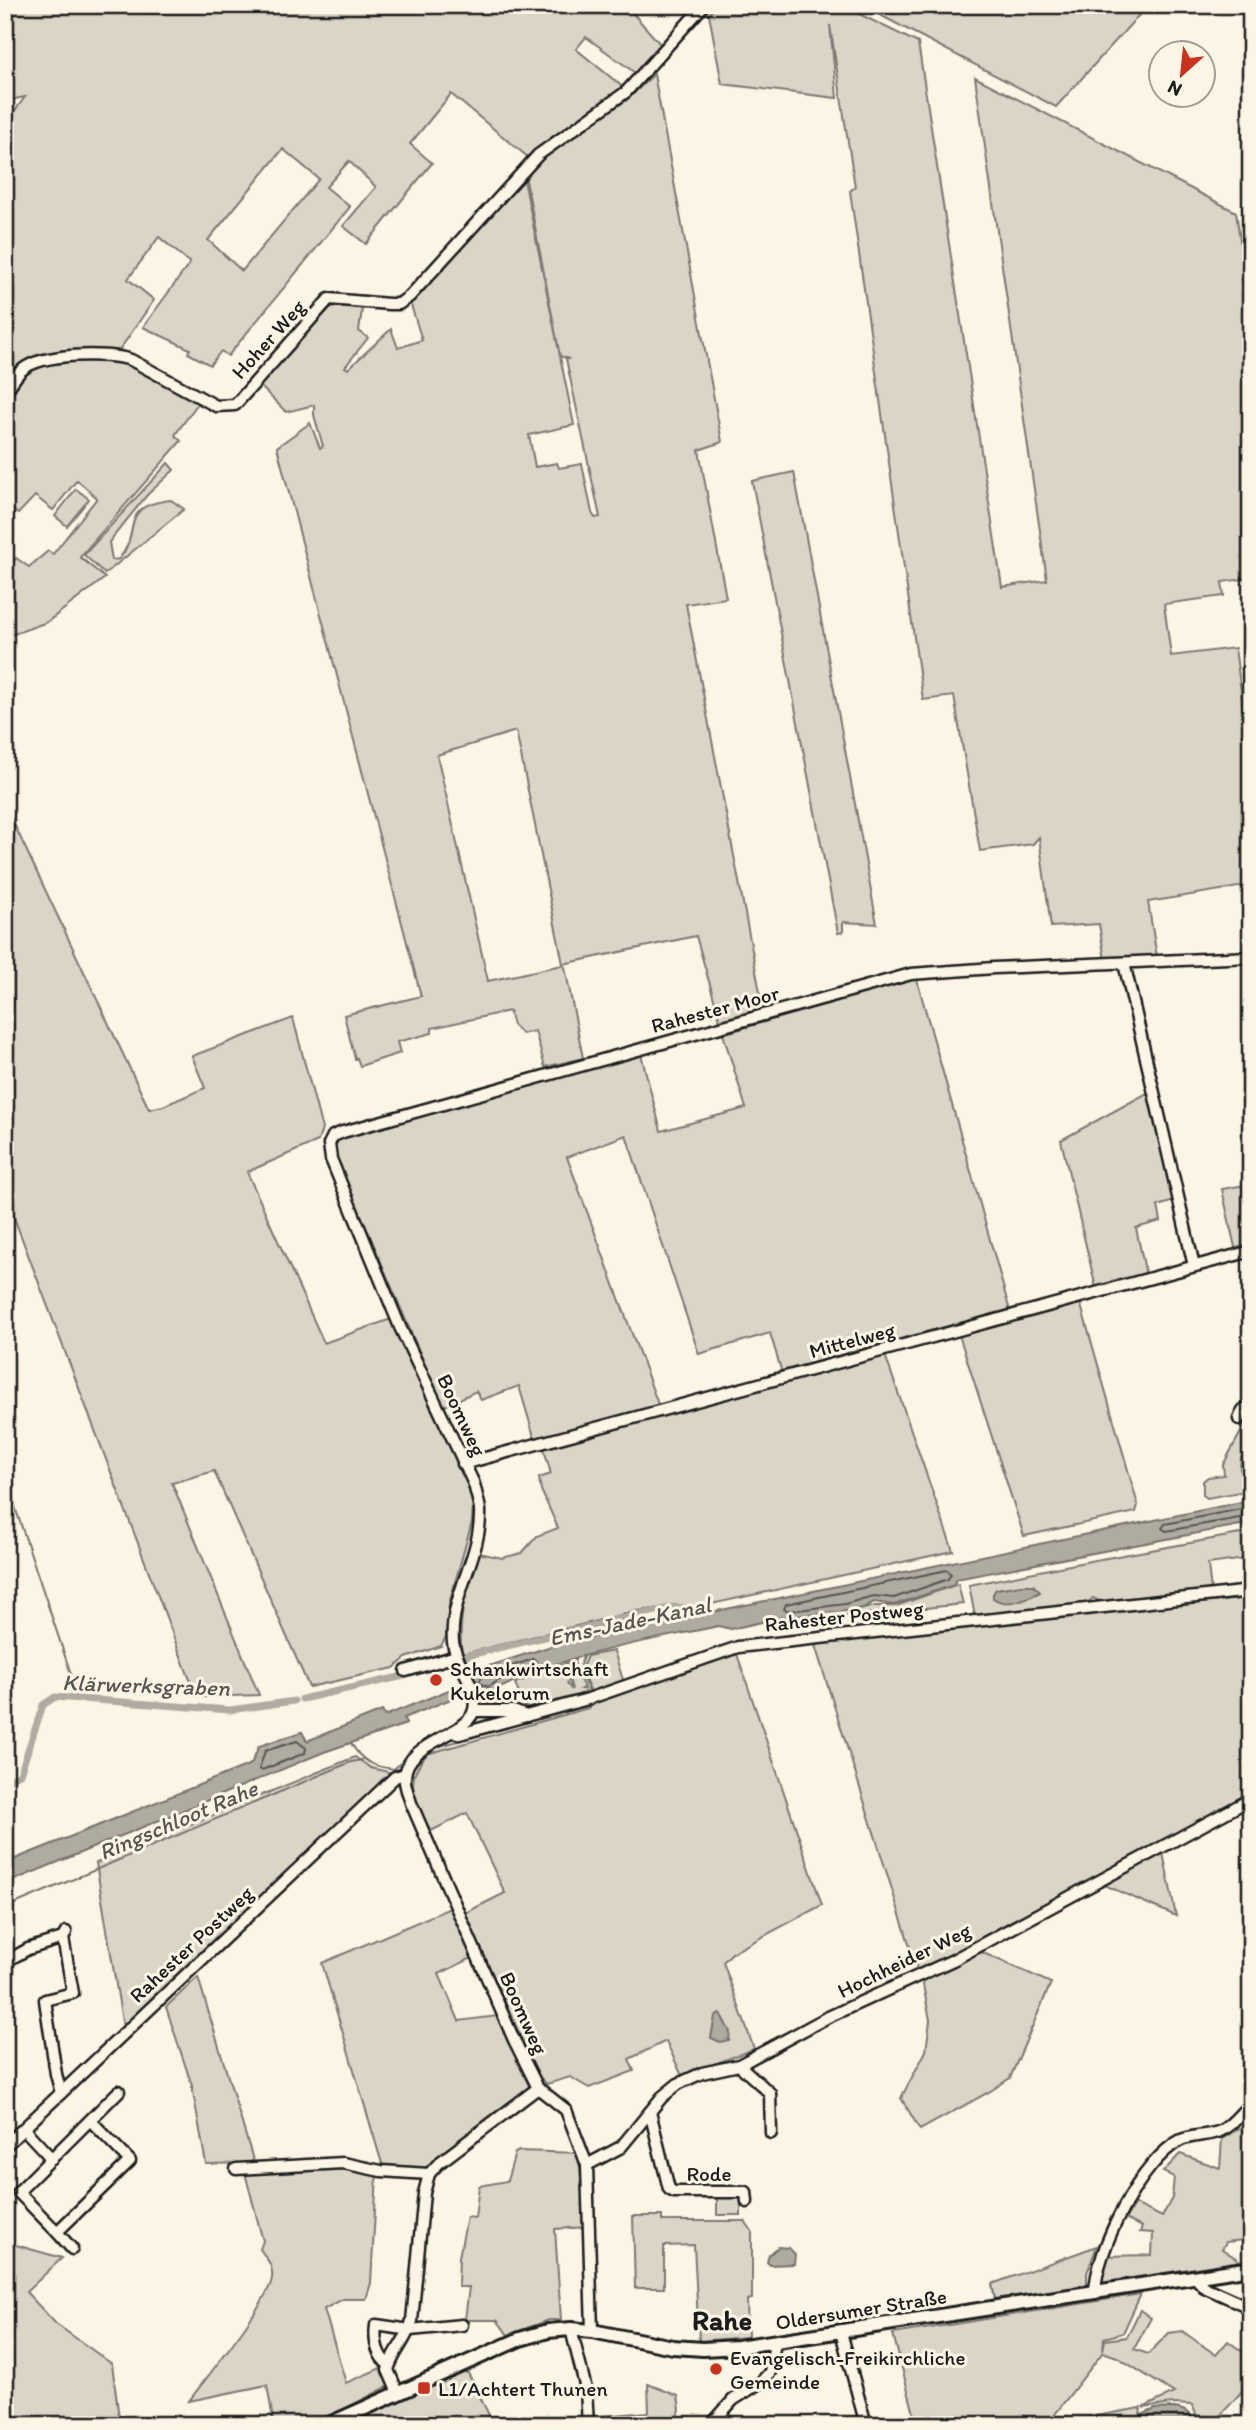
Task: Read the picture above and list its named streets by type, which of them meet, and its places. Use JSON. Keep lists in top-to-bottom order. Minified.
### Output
{"streets":{"main road":["Oldersumer Straße"],"street":["Hoher Weg","Rahester Moor","Mittelweg","Boomweg","Rahester Postweg","Hochheider Weg","Rode"]},"crossings":[["Rahester Moor","Boomweg"],["Mittelweg","Boomweg"],["Boomweg","Rahester Postweg"],["Boomweg","Hochheider Weg"],["Boomweg","Oldersumer Straße"],["Hochheider Weg","Rode"]],"districts":["Rahe"],"water":["Ems-Jade-Kanal","Klärwerksgraben","Ringschloot Rahe"],"places":{"other":["Schankwirtschaft Kukelorum","Evangelisch-Freikirchliche Gemeinde"],"transit":["L1/Achtert Thunen"]},"north":"bottom left"}
